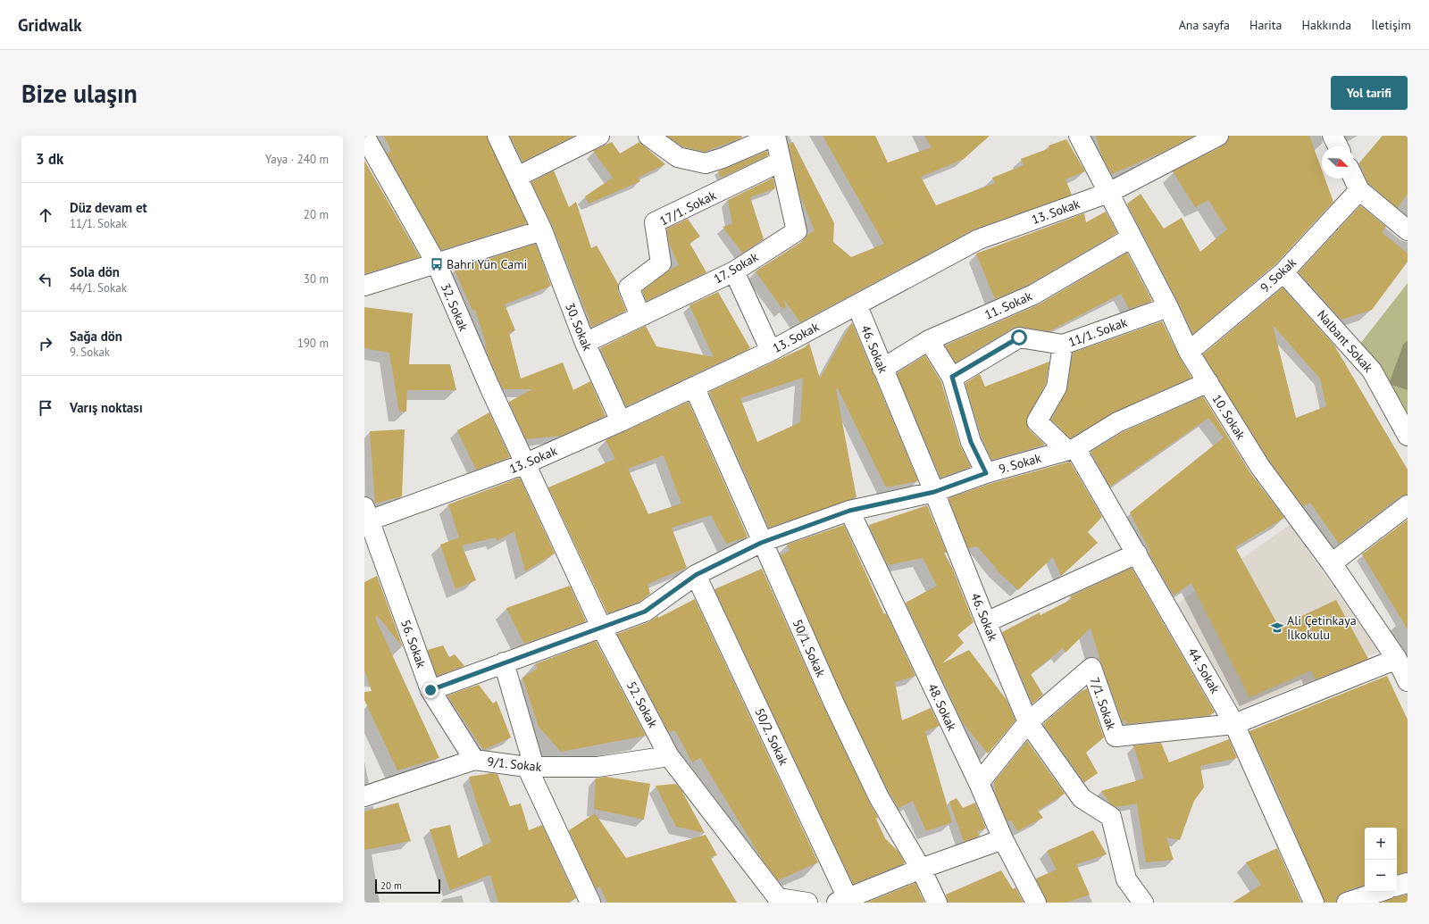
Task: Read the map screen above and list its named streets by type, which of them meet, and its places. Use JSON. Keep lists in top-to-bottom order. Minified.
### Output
{"streets":{"street":["17/1. Sokak","13. Sokak","17. Sokak","9. Sokak","11. Sokak","32. Sokak","30. Sokak","11/1. Sokak","Nalbant Sokak","46. Sokak","10. Sokak","56. Sokak","50/1. Sokak","44. Sokak","7/1. Sokak","52. Sokak","48. Sokak","50/2. Sokak","9/1. Sokak"]},"crossings":[["17/1. Sokak","17. Sokak"],["13. Sokak","32. Sokak"],["13. Sokak","30. Sokak"],["13. Sokak","46. Sokak"],["13. Sokak","10. Sokak"],["13. Sokak","56. Sokak"],["13. Sokak","50/1. Sokak"],["13. Sokak","52. Sokak"],["17. Sokak","30. Sokak"],["9. Sokak","Nalbant Sokak"],["9. Sokak","46. Sokak"],["9. Sokak","10. Sokak"],["9. Sokak","56. Sokak"],["9. Sokak","50/1. Sokak"],["9. Sokak","44. Sokak"],["9. Sokak","52. Sokak"],["9. Sokak","48. Sokak"],["9. Sokak","50/2. Sokak"],["11. Sokak","46. Sokak"],["11. Sokak","10. Sokak"],["32. Sokak","52. Sokak"],["11/1. Sokak","10. Sokak"],["11/1. Sokak","44. Sokak"],["46. Sokak","7/1. Sokak"],["56. Sokak","9/1. Sokak"],["44. Sokak","7/1. Sokak"],["7/1. Sokak","48. Sokak"],["52. Sokak","9/1. Sokak"]],"places":{"bus stop":["Bahri Yün Cami"],"school or university":["Ali Çetinkaya İlkokulu"]},"scale_bar":"20 m","north":"bottom right","page":{"header":"Gridwalk","nav":["Ana sayfa","Harita","Hakkında","İletişim"],"buttons":"Yol tarifi","title":"Bize ulaşın","heading":["3 dk","Yaya · 240 m"],"list":[["Düz devam et","11/1. Sokak","20 m"],["Sola dön","44/1. Sokak","30 m"],["Sağa dön","9. Sokak","190 m"],"Varış noktası"],"map_buttons":["+","−"],"scale":"20 m"}}
